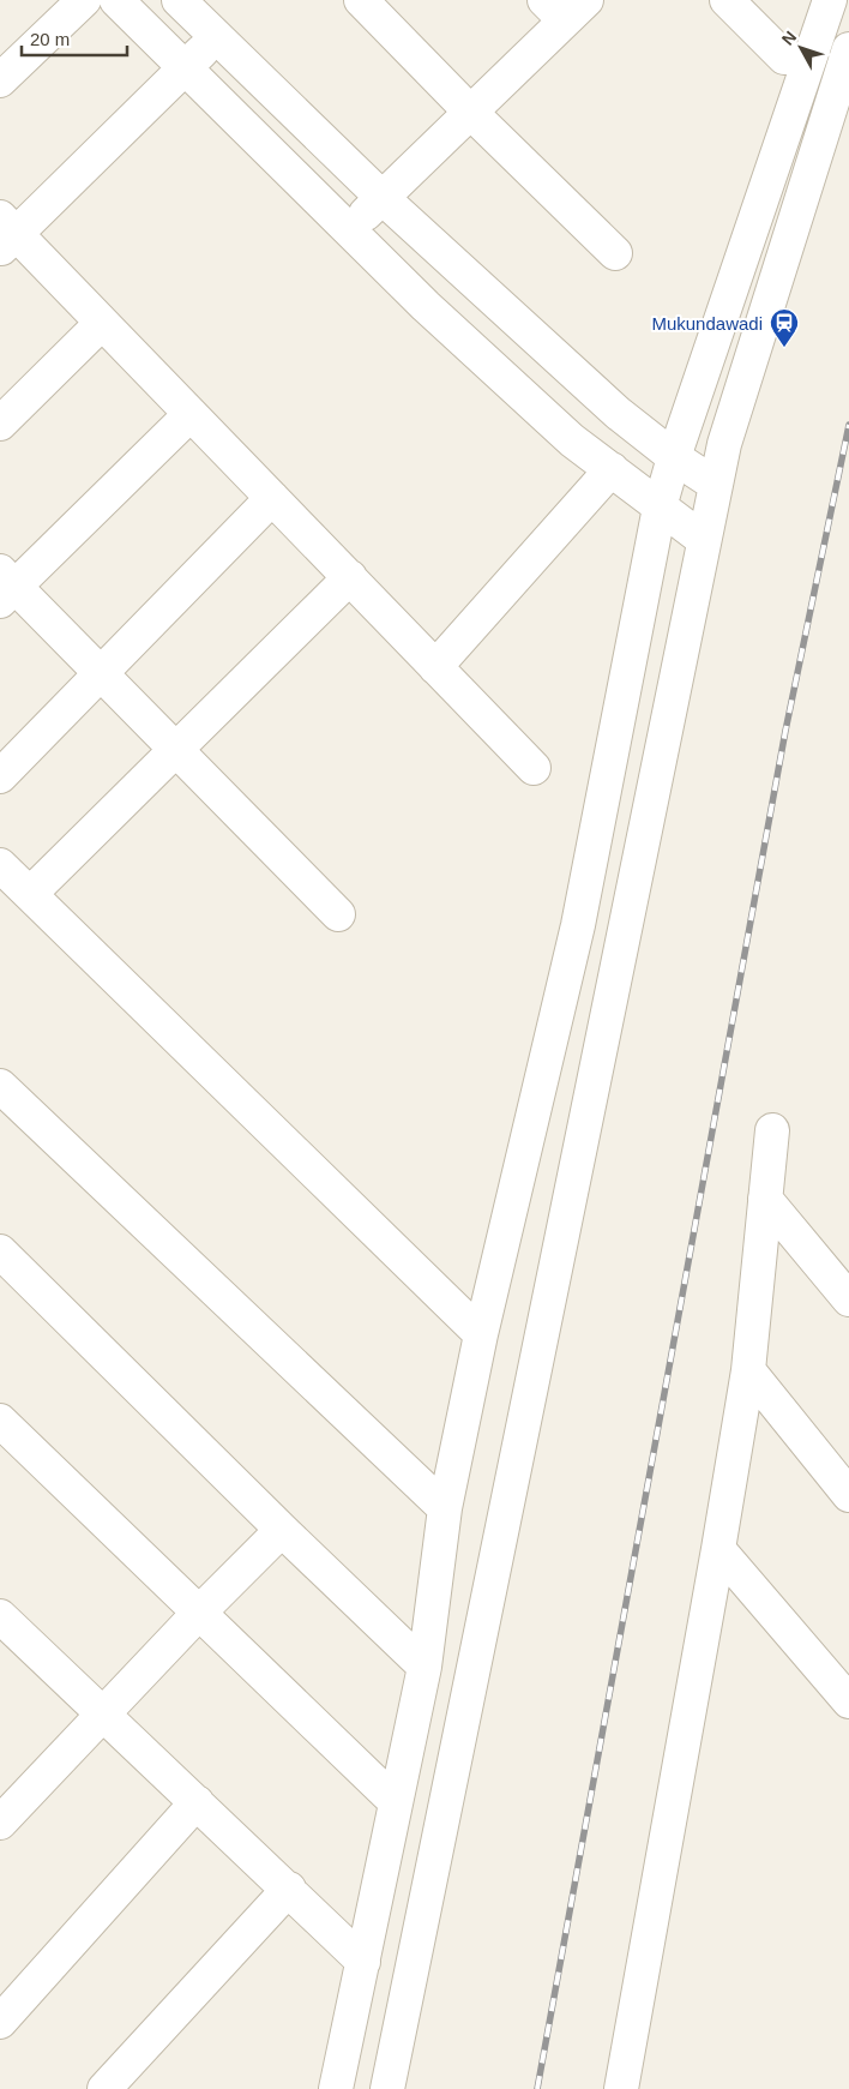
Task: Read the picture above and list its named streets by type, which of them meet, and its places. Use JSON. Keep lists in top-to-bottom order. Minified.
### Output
{"places":{"station":["Mukundawadi"]},"scale_bar":"20 m","north":"top left"}
